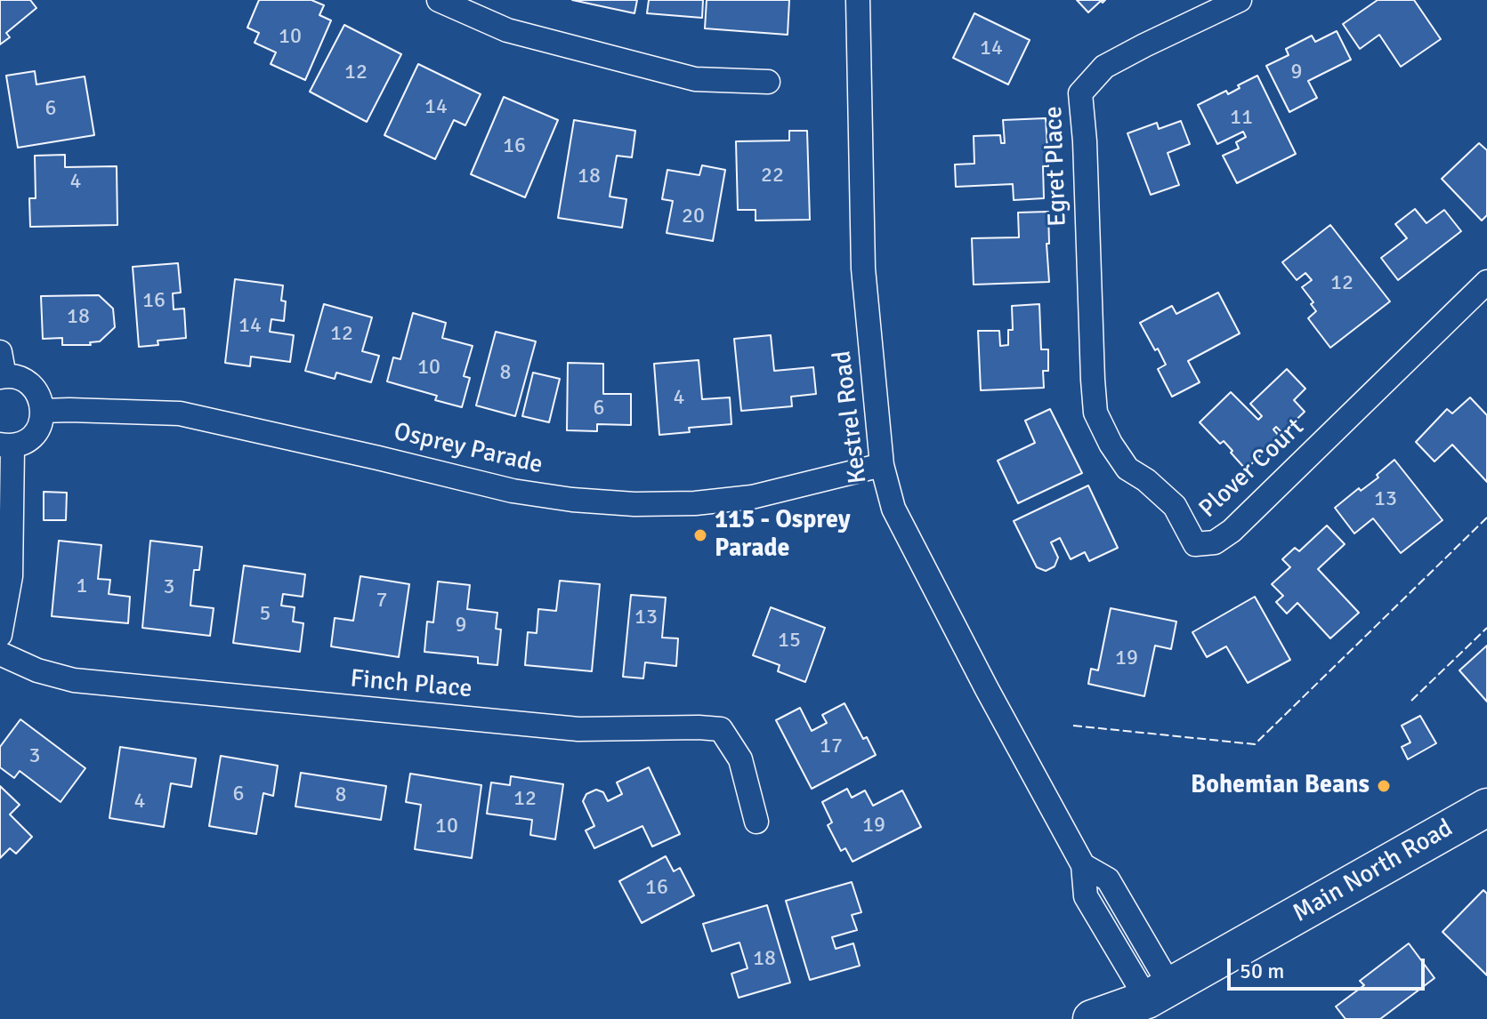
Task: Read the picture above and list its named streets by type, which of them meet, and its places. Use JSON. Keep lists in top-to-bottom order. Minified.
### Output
{"streets":{"main road":["Main North Road"],"street":["Egret Place","Kestrel Road","Osprey Parade","Plover Court","Finch Place"]},"crossings":[["Egret Place","Plover Court"],["Kestrel Road","Osprey Parade"],["Kestrel Road","Main North Road"]],"places":["115 - Osprey Parade","Bohemian Beans"],"house_numbers":["10","14","12","9","14","6","11","16","22","18","4","20","12","16","18","14","12","10","8","4","6","13","1","3","7","5","13","9","15","19","17","3","6","8","12","4","19","10","16","18"],"scale_bar":"50 m"}
